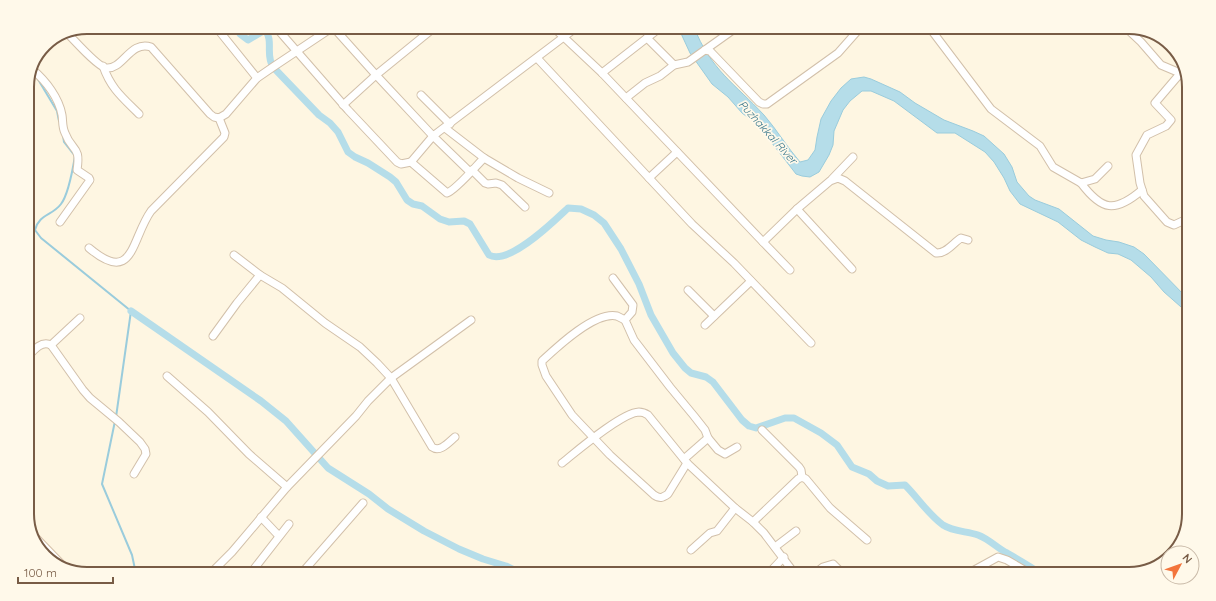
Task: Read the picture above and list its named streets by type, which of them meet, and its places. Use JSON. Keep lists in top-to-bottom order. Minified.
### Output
{"water":["Puzhakkal River"],"scale_bar":"100 m","north":"top right"}
